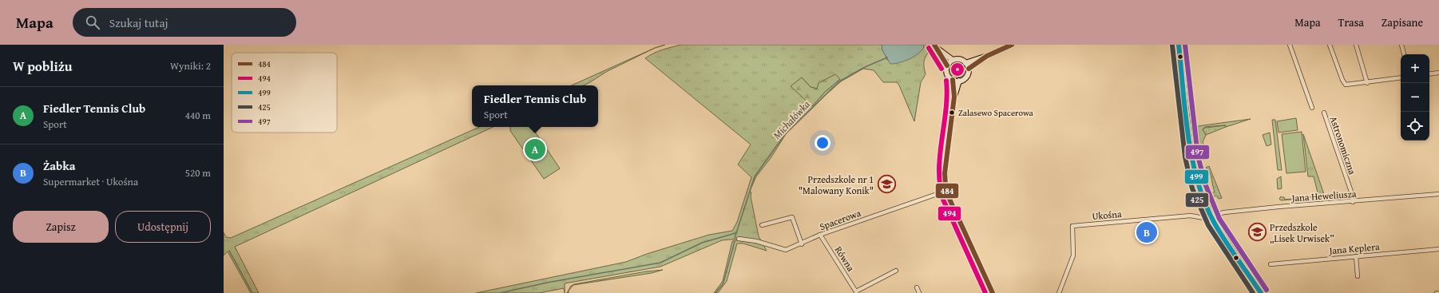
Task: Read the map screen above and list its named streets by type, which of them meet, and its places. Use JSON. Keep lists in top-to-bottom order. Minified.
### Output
{"streets":{"street":["Astronomiczna","Jana Heweliusza","Ukośna","Spacerowa","Jana Keplera","Równa"]},"crossings":[["Astronomiczna","Jana Heweliusza"],["Jana Heweliusza","Ukośna"],["Spacerowa","Równa"]],"water":["Michałówka"],"places":{"other":["Zalasewo Spacerowa"],"school or university":["Przedszkole nr 1 \"Malowany Konik\"","Przedszkole „Lisek Urwisek”"]},"lines":["transit line 484","transit line 499","transit line 497","transit line 425","transit line 494"],"legend":["484","494","499","425","497"],"page":{"header":"Mapa","search":"Szukaj tutaj","nav":["Mapa","Trasa","Zapisane"],"heading":["W pobliżu","Wyniki: 2"],"map_buttons":["+","−"],"popup":["Fiedler Tennis Club","Sport"],"list":[{"mark":"A","name":"Fiedler Tennis Club","note":"Sport","value":"440 m"},{"mark":"B","name":"Żabka","note":"Supermarket · Ukośna","value":"520 m"}],"pins":["A","B"],"buttons":["Zapisz","Udostępnij"]}}
